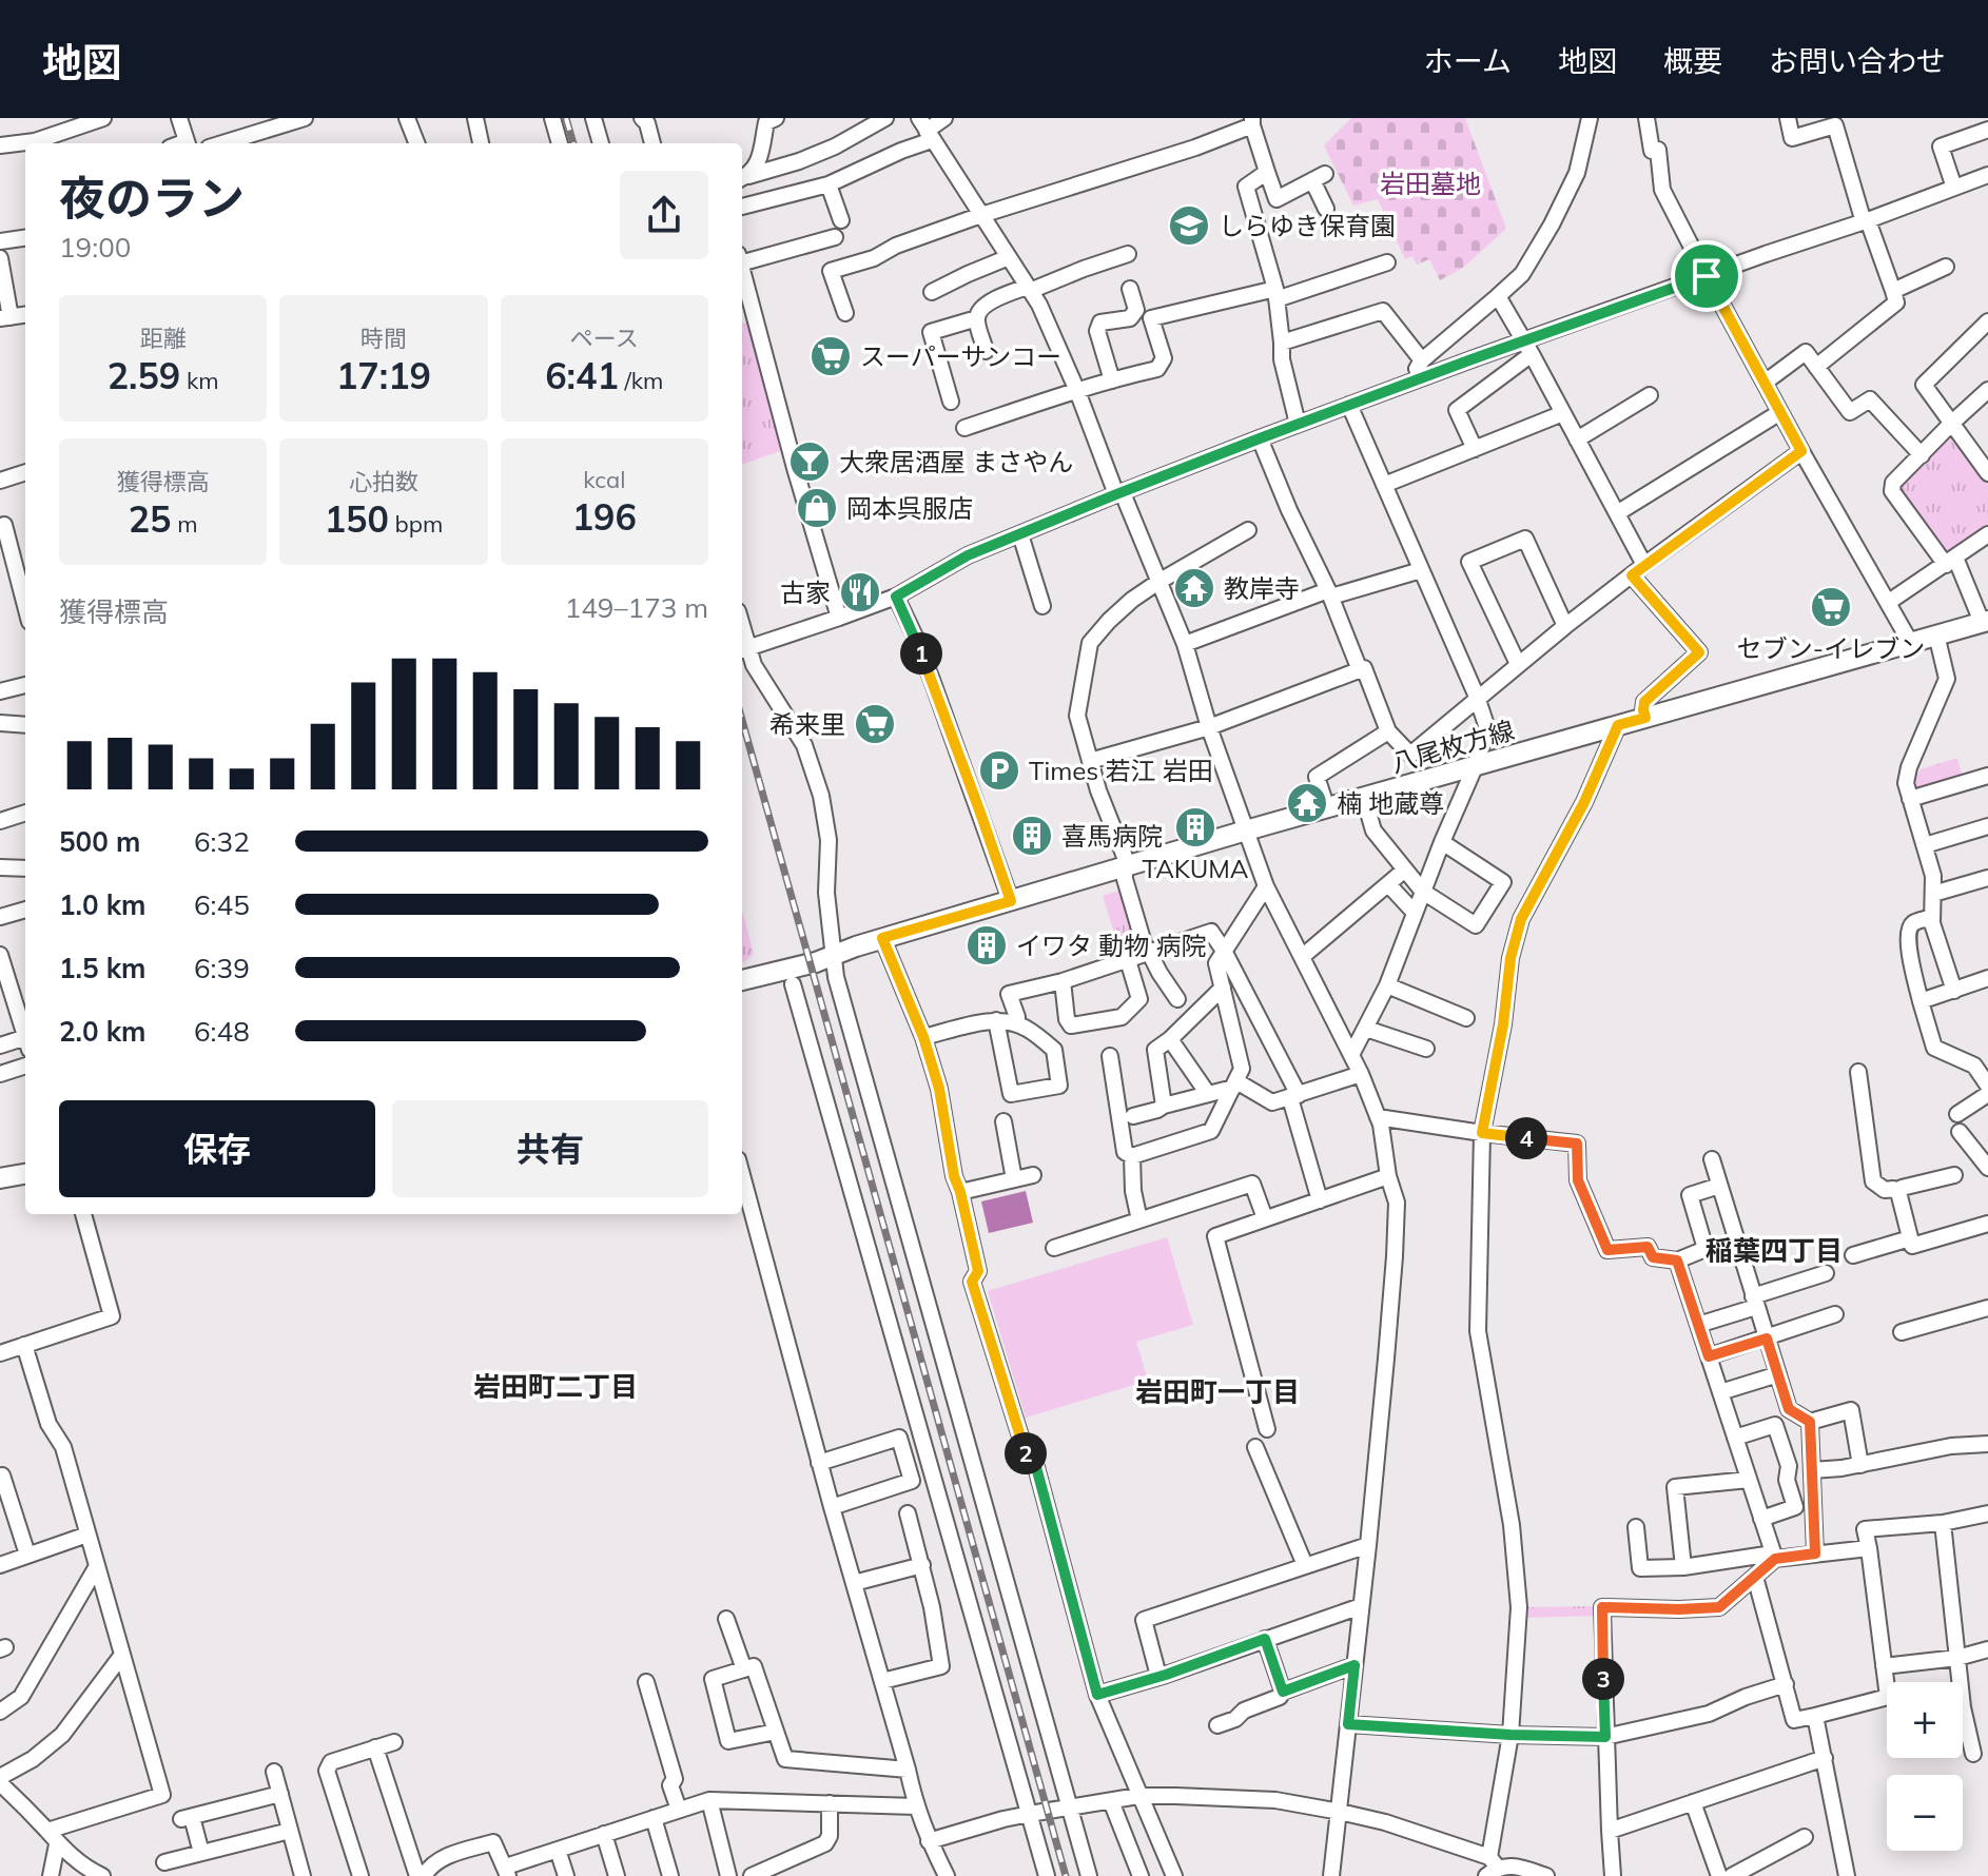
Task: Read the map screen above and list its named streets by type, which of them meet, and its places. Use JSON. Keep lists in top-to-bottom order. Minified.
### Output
{"streets":{"main road":["八尾枚方線"]},"districts":["稲葉四丁目","岩田町二丁目","岩田町一丁目"],"parks":["岩田墓地"],"places":{"school or university":["しらゆき保育園"],"supermarket":["スーパーサンコー","セブン-イレブン","希来里"],"bar":["大衆居酒屋 まさやん"],"shop":["岡本呉服店"],"temple":["教岸寺","楠 地蔵尊"],"restaurant":["古家"],"parking":["Times 若江 岩田"],"building":["TAKUMA","喜馬病院","イワタ 動物 病院"]},"page":{"header":"地図","nav":["ホーム","地図","概要","お問い合わせ"],"heading":["夜のラン","19:00"],"stats":[["距離","2.59 km"],["時間","17:19"],["ペース","6:41 /km"],["獲得標高","25 m"],["心拍数","150 bpm"],["kcal","196"]],"chart":["獲得標高","149–173 m"],"pins":["1","4","2","3"],"list":[{"name":"500 m","note":"6:32"},{"name":"1.0 km","note":"6:45"},{"name":"1.5 km","note":"6:39"},{"name":"2.0 km","note":"6:48"}],"buttons":["保存","共有"],"map_buttons":["+","−"]}}
